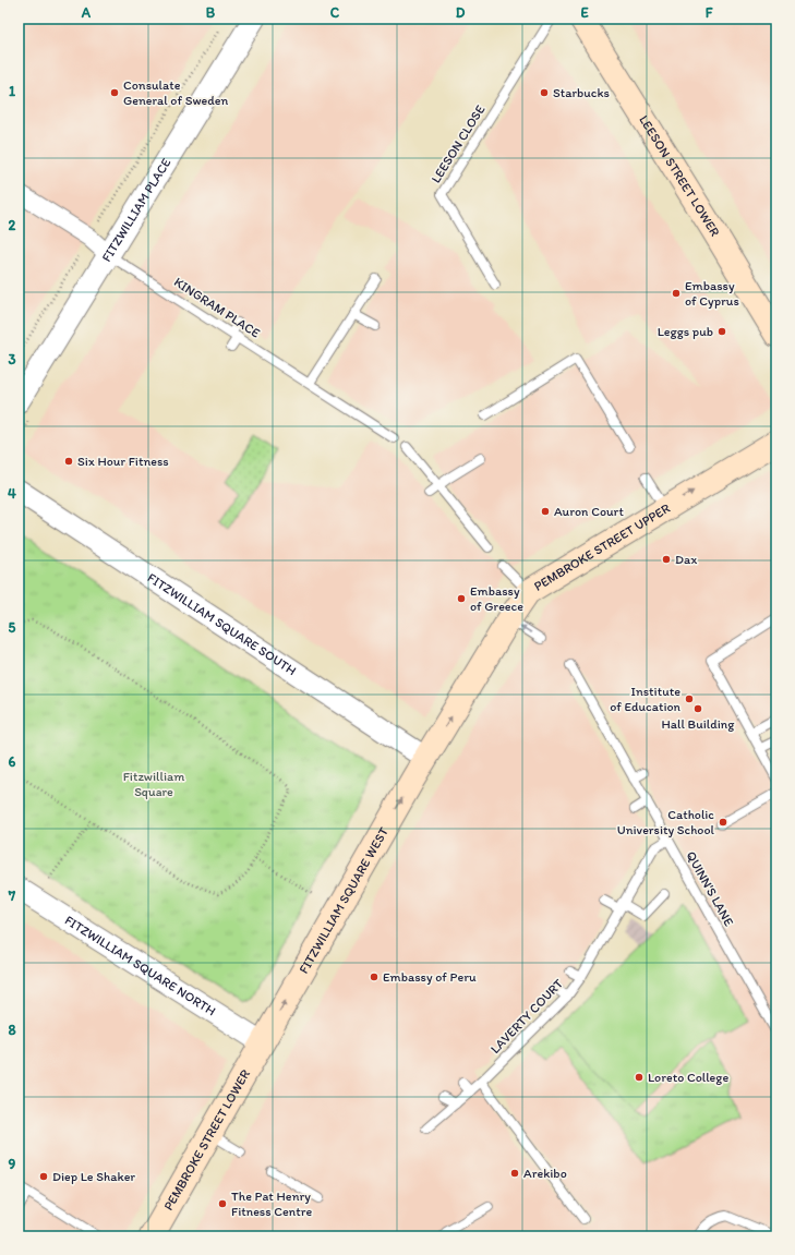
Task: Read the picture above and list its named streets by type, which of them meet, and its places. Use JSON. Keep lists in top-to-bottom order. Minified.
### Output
{"streets":{"main road":["LEESON STREET LOWER","PEMBROKE STREET UPPER","FITZWILLIAM SQUARE WEST","PEMBROKE STREET LOWER"],"street":["FITZWILLIAM PLACE","FITZWILLIAM SQUARE SOUTH","FITZWILLIAM SQUARE NORTH"],"lane":["LEESON CLOSE","KINGRAM PLACE","QUINN'S LANE","LAVERTY COURT"]},"crossings":[["FITZWILLIAM PLACE","KINGRAM PLACE"],["PEMBROKE STREET UPPER","FITZWILLIAM SQUARE SOUTH"],["PEMBROKE STREET UPPER","FITZWILLIAM SQUARE WEST"],["FITZWILLIAM SQUARE SOUTH","FITZWILLIAM SQUARE WEST"],["QUINN'S LANE","LAVERTY COURT"],["FITZWILLIAM SQUARE WEST","FITZWILLIAM SQUARE NORTH"],["FITZWILLIAM SQUARE WEST","PEMBROKE STREET LOWER"],["FITZWILLIAM SQUARE NORTH","PEMBROKE STREET LOWER"]],"one_way":["PEMBROKE STREET UPPER","FITZWILLIAM SQUARE WEST"],"parks":["Fitzwilliam Square"],"places":["Consulate General of Sweden","Starbucks","Embassy of Cyprus","Leggs pub","Six Hour Fitness","Auron Court","Dax","Embassy of Greece","Institute of Education","Hall Building","Catholic University School","Embassy of Peru","Loreto College","Arekibo","Diep Le Shaker","The Pat Henry Fitness Centre"],"grid":{"columns":["A","B","C","D","E","F"],"rows":["1","2","3","4","5","6","7","8","9"]}}
